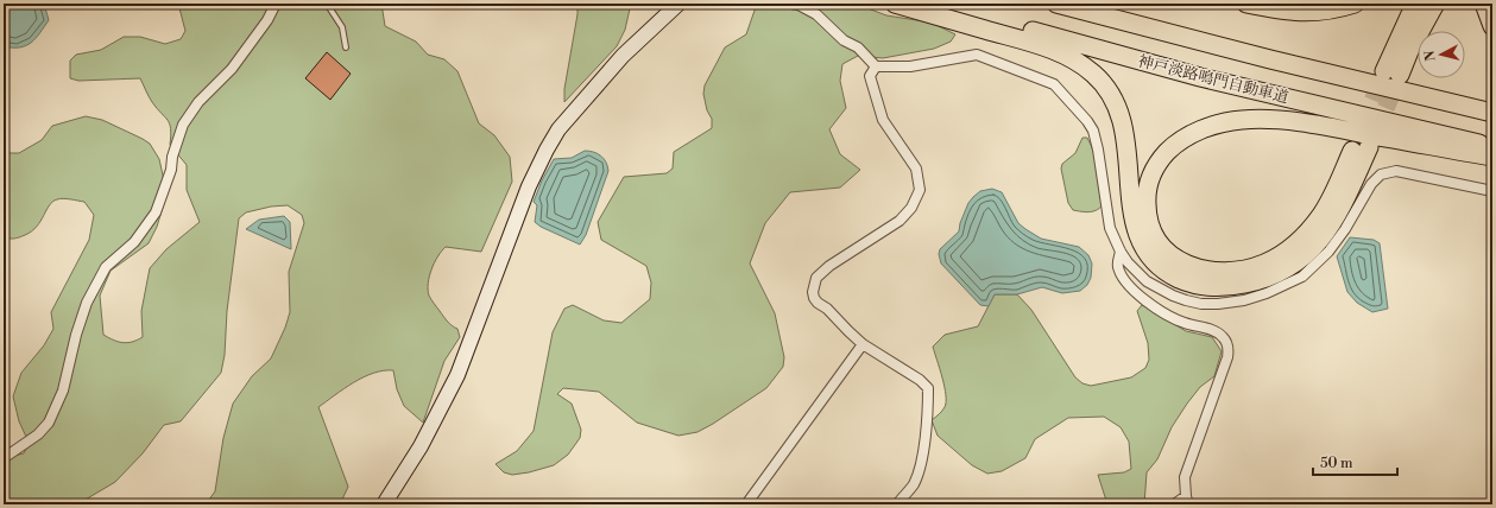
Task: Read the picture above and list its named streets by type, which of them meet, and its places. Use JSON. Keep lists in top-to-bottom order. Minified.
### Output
{"streets":{"highway":["神戸淡路鳴門自動車道"]},"scale_bar":"50 m","north":"left"}
